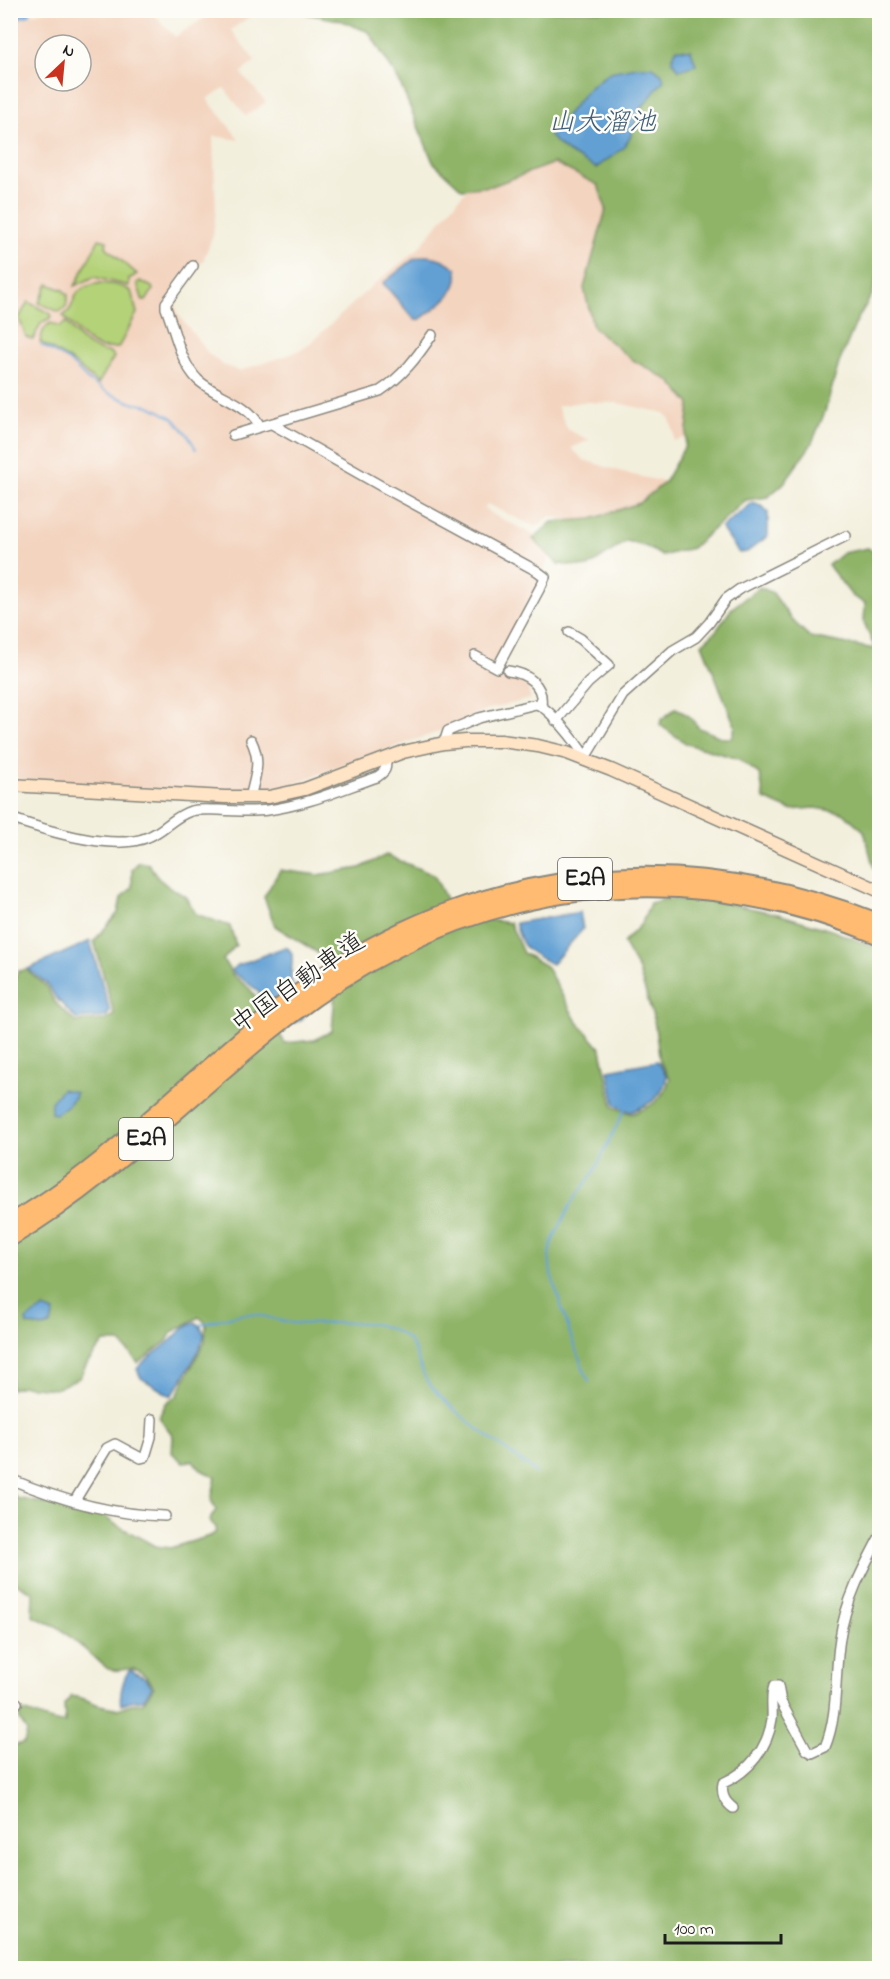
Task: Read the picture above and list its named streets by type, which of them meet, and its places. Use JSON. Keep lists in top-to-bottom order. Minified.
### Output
{"streets":{"highway":["E2A","中国自動車道"]},"water":["山大溜池"],"scale_bar":"100 m","north":"top right"}
